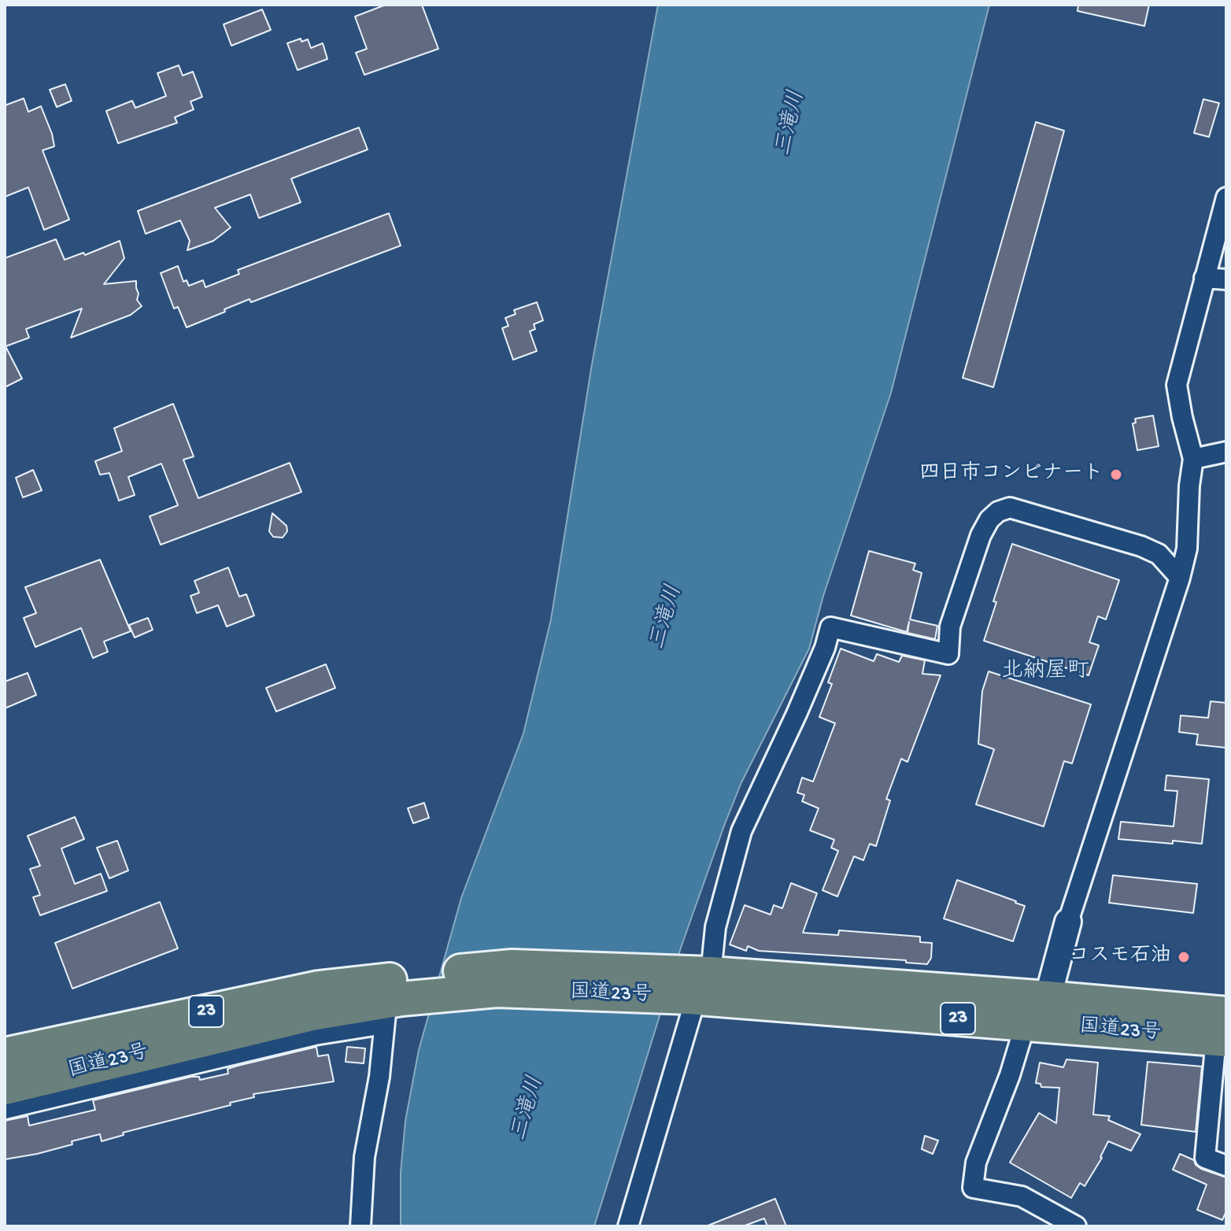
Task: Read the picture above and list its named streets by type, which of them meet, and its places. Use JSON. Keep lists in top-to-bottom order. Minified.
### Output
{"streets":{"highway":["国道23号","23"]},"districts":["北納屋町"],"water":["三滝川"],"places":["四日市コンビナート","コスモ石油"]}
